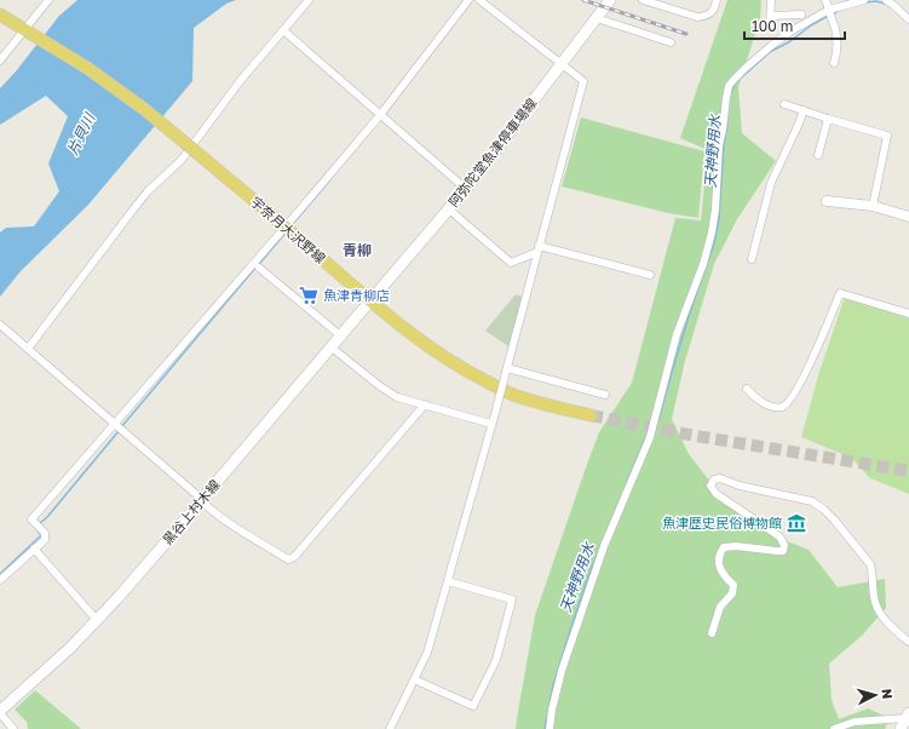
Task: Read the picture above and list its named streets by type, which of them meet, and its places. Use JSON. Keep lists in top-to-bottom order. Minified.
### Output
{"streets":{"main road":["阿弥陀堂魚津停車場線","宇奈月大沢野線","黒谷上村木線"]},"crossings":[["阿弥陀堂魚津停車場線","宇奈月大沢野線"],["阿弥陀堂魚津停車場線","黒谷上村木線"],["宇奈月大沢野線","黒谷上村木線"]],"districts":["青柳"],"water":["片貝川","天神野用水"],"places":{"supermarket":["魚津青柳店"],"museum":["魚津歴史民俗博物館"]},"scale_bar":"100 m","north":"right"}
